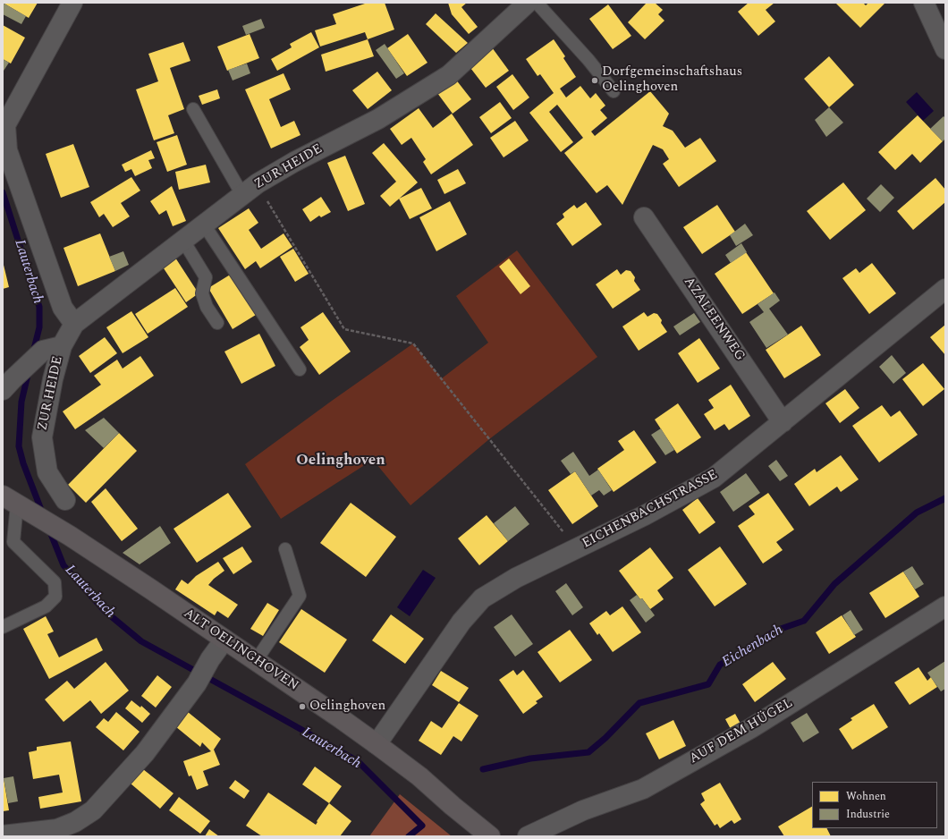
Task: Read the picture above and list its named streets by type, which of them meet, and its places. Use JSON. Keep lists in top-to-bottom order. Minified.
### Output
{"streets":{"main road":["ALT OELINGHOVEN"],"street":["ZUR HEIDE","AZALEENWEG","EICHENBACHSTRASSE","AUF DEM HÜGEL"]},"crossings":[["AZALEENWEG","EICHENBACHSTRASSE"],["EICHENBACHSTRASSE","ALT OELINGHOVEN"]],"districts":["Oelinghoven"],"water":["Lauterbach","Eichenbach"],"places":["Dorfgemeinschaftshaus Oelinghoven","Oelinghoven"],"legend":["Wohnen","Industrie"]}
